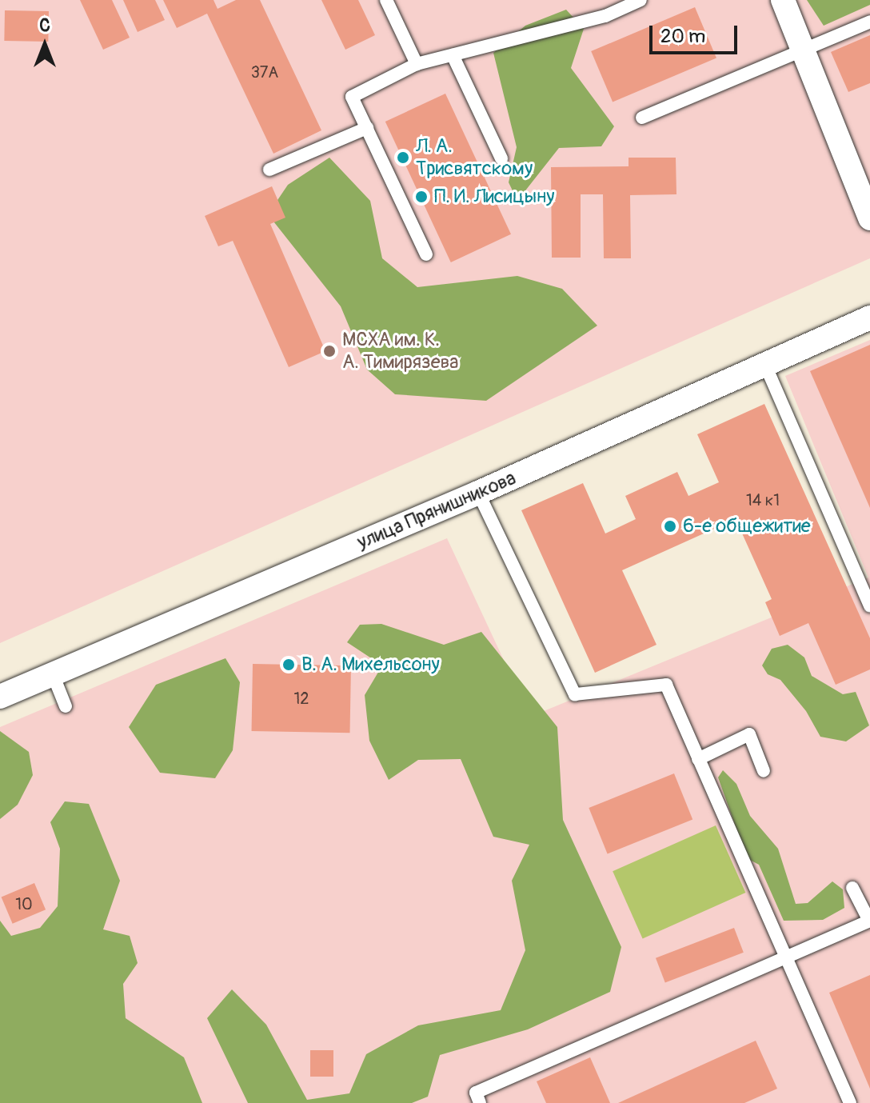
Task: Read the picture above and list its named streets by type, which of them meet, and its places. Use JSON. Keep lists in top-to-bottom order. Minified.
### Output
{"streets":{"street":["улица Прянишникова"]},"places":["Л. А. Трисвятскому","П. И. Лисицыну","МСХА им. К. А. Тимирязева","6-е общежитие","В. А. Михельсону"],"house_numbers":["37А","14 к1","12","10"],"scale_bar":"20 m","north":"top"}
